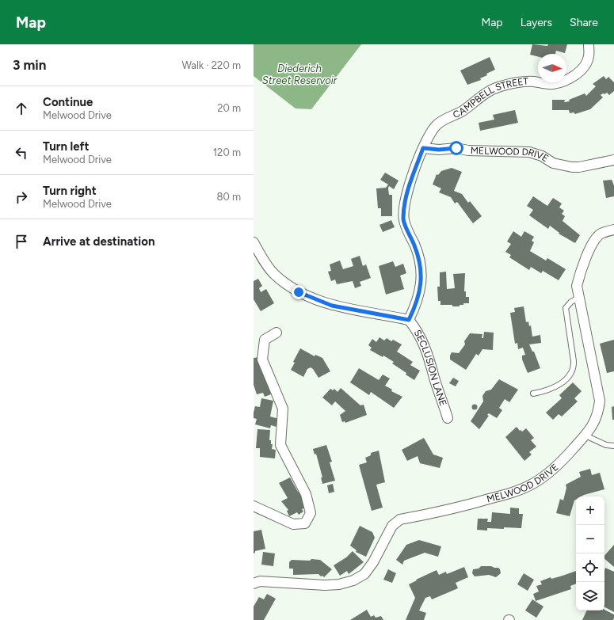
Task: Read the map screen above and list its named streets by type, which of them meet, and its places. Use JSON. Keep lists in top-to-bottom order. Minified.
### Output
{"streets":{"street":["CAMPBELL STREET","MELWOOD DRIVE","SECLUSION LANE"]},"crossings":[["CAMPBELL STREET","MELWOOD DRIVE"]],"water":["Diederich Street Reservoir"],"north":"right","page":{"header":"Map","nav":["Map","Layers","Share"],"heading":["3 min","Walk · 220 m"],"list":[["Continue","Melwood Drive","20 m"],["Turn left","Melwood Drive","120 m"],["Turn right","Melwood Drive","80 m"],"Arrive at destination"],"map_buttons":["+","−"]}}
